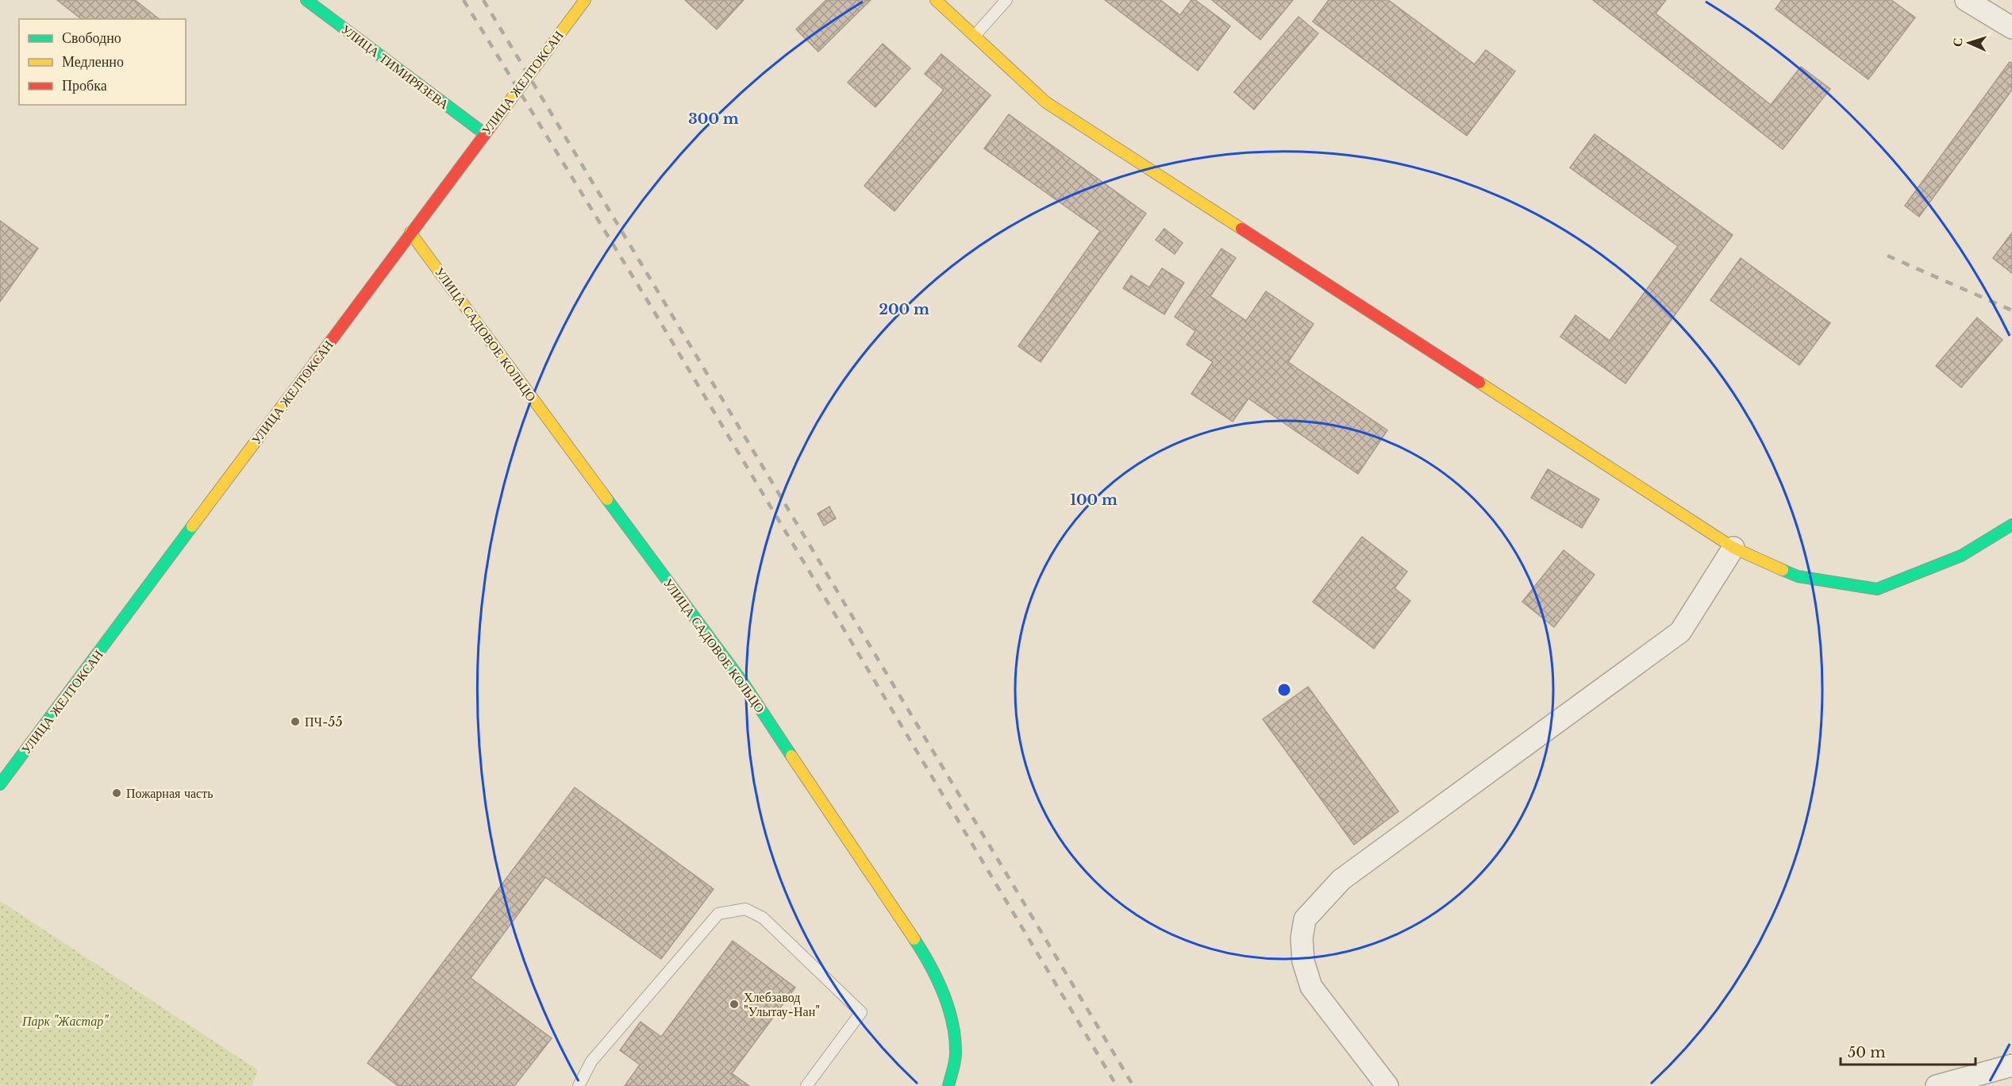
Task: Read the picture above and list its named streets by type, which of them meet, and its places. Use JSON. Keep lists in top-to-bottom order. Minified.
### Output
{"streets":{"street":["УЛИЦА ТИМИРЯЗЕВА","УЛИЦА ЖЕЛТОКСАН","УЛИЦА САДОВОЕ КОЛЬЦО"]},"crossings":[["УЛИЦА ТИМИРЯЗЕВА","УЛИЦА ЖЕЛТОКСАН"],["УЛИЦА ЖЕЛТОКСАН","УЛИЦА САДОВОЕ КОЛЬЦО"]],"parks":["Парк \"Жастар\""],"places":["ПЧ-55","Пожарная часть","Хлебзавод \"Улытау-Нан\""],"legend":["Свободно","Медленно","Пробка"],"scale_bar":"50 m","north":"left","rings":["300 m","200 m","100 m"]}
